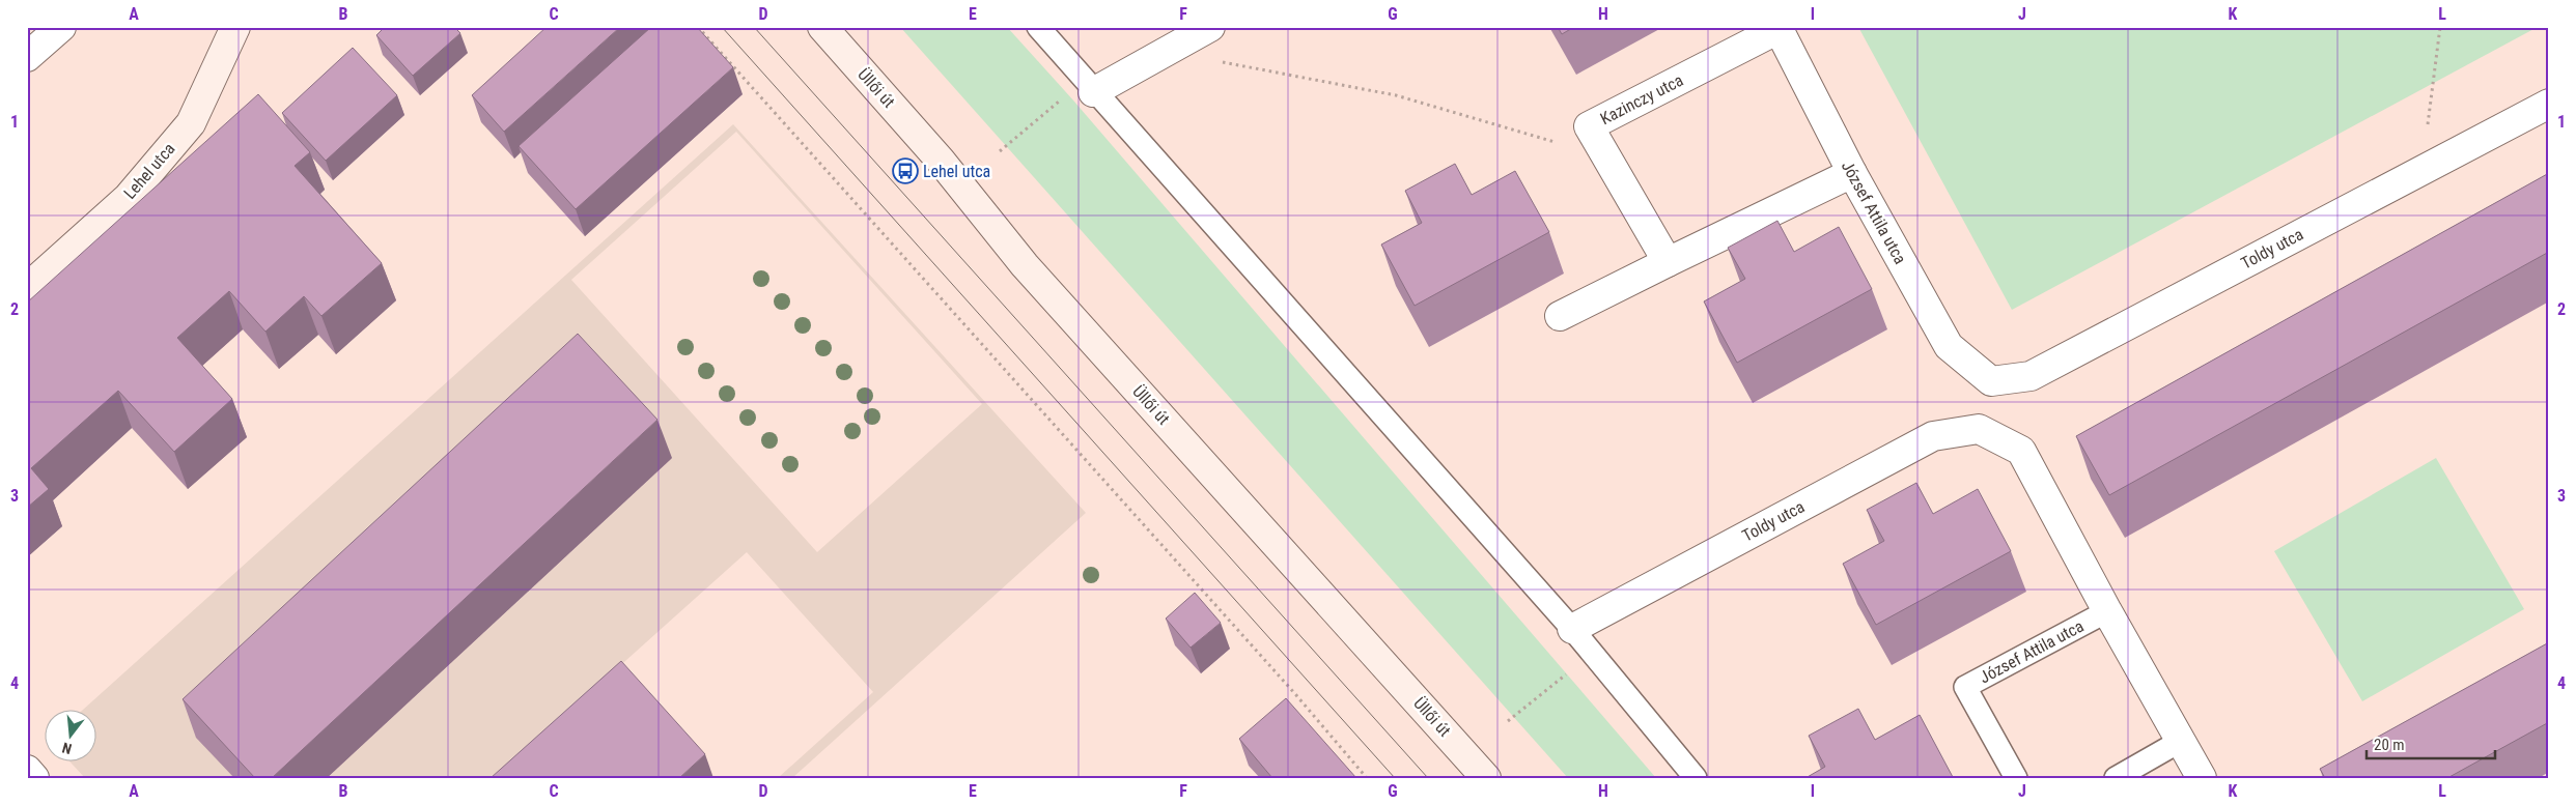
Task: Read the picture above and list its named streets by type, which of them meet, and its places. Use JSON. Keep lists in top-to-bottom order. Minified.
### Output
{"streets":{"main road":["Üllői út","Lehel utca"],"street":["Kazinczy utca","József Attila utca","Toldy utca"]},"crossings":[["Kazinczy utca","József Attila utca"],["József Attila utca","Toldy utca"]],"places":{"bus stop":["Lehel utca"]},"scale_bar":"20 m","north":"bottom","grid":{"columns":["A","B","C","D","E","F","G","H","I","J","K","L"],"rows":["1","2","3","4"]}}
